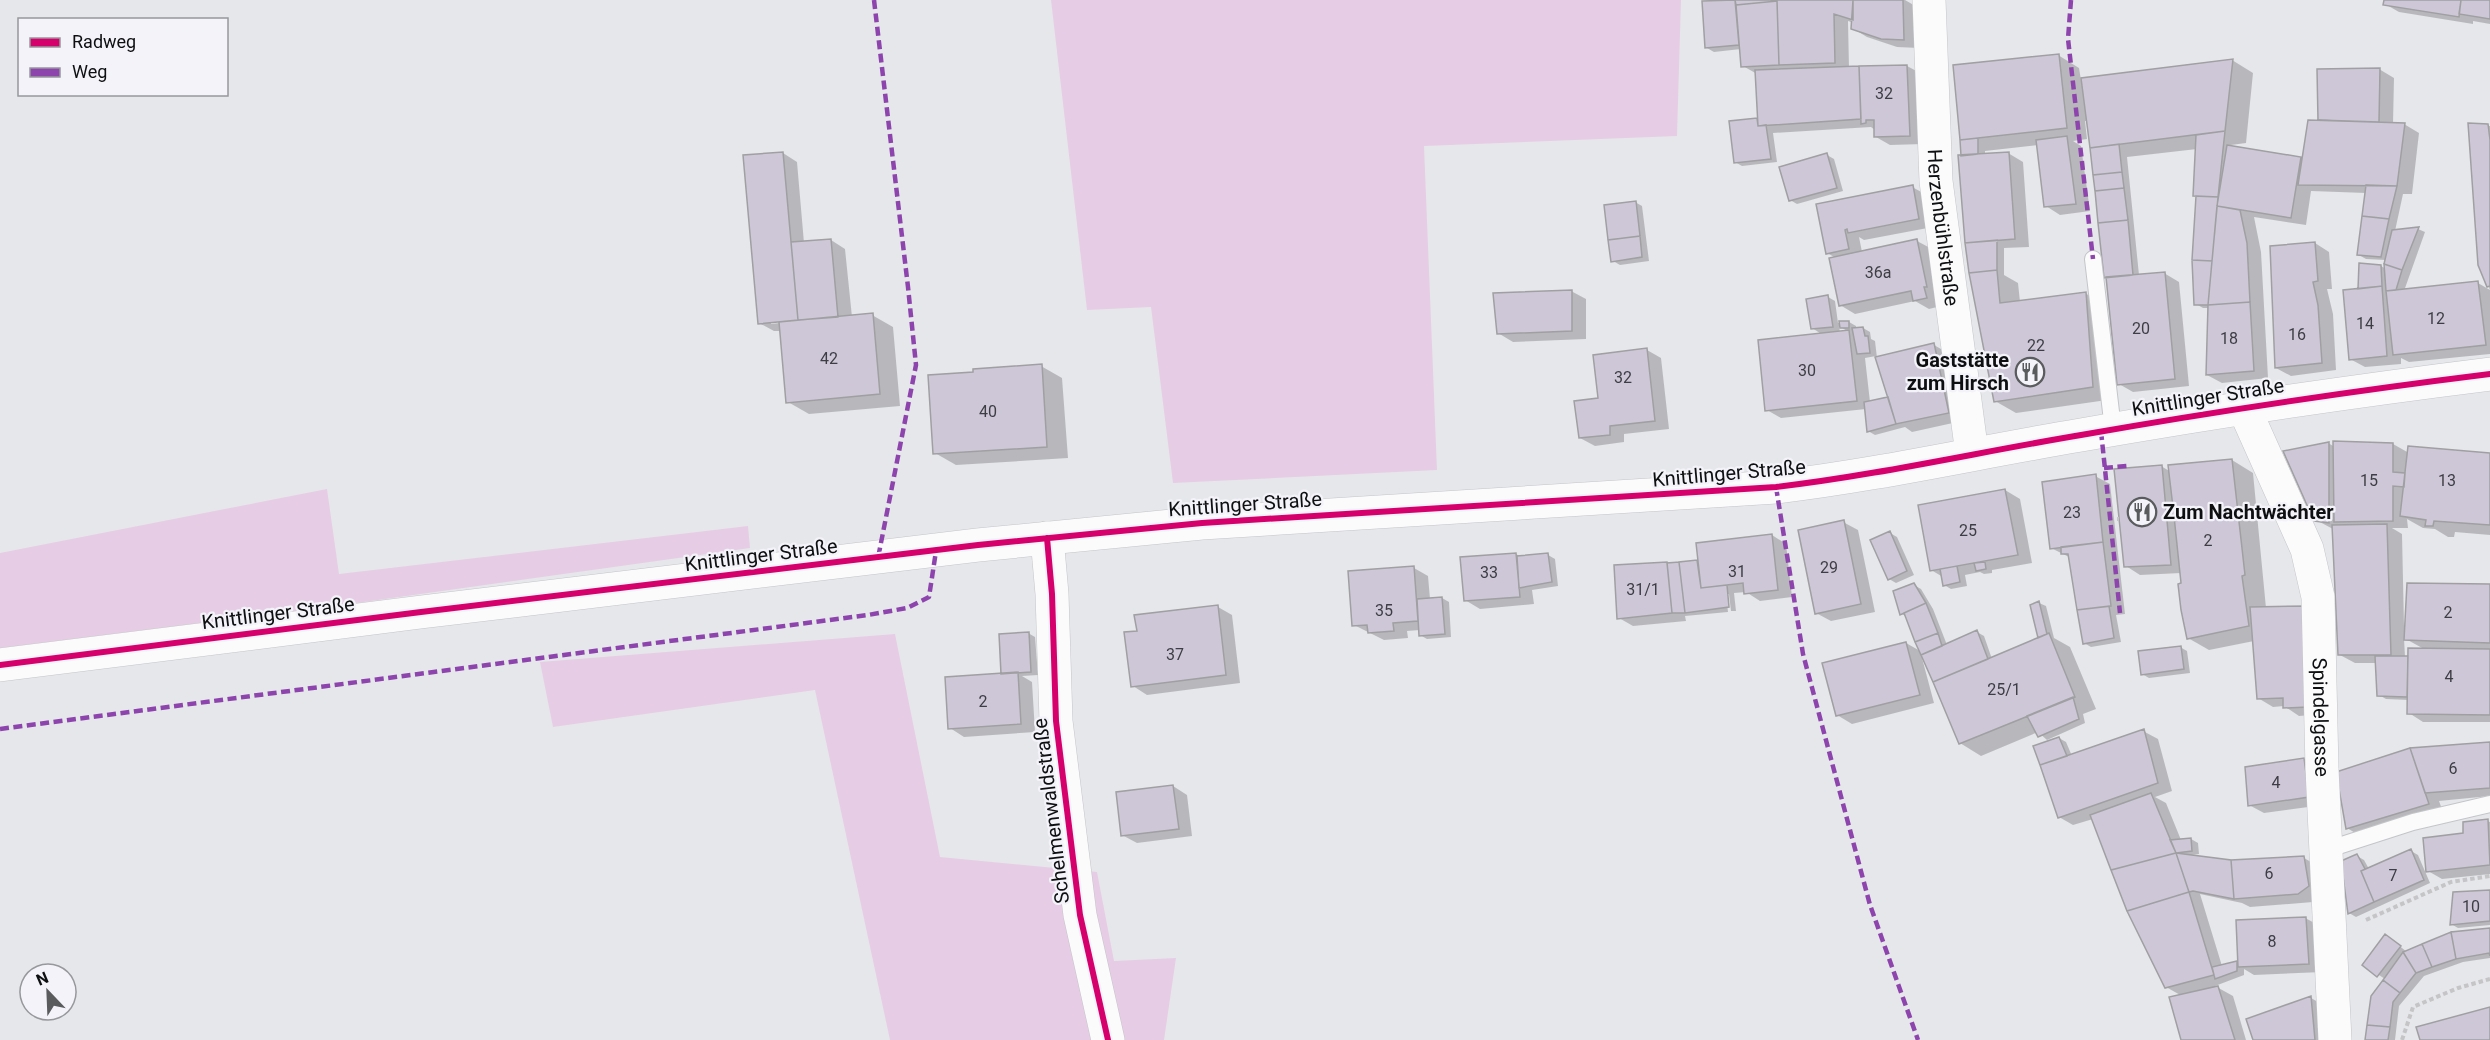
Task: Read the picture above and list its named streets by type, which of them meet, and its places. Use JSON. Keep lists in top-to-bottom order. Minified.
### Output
{"streets":{"street":["Herzenbühlstraße","Knittlinger Straße","Spindelgasse","Schelmenwaldstraße"]},"crossings":[["Herzenbühlstraße","Knittlinger Straße"],["Knittlinger Straße","Spindelgasse"],["Knittlinger Straße","Schelmenwaldstraße"]],"places":{"restaurant":["Gaststätte zum Hirsch","Zum Nachtwächter"]},"house_numbers":["32","36a","12","14","20","16","18","22","42","30","32","40","15","13","23","25","2","29","31","33","31/1","35","2","37","4","25/1","2","6","4","6","7","10","8"],"legend":["Radweg","Weg"],"north":"top left"}
